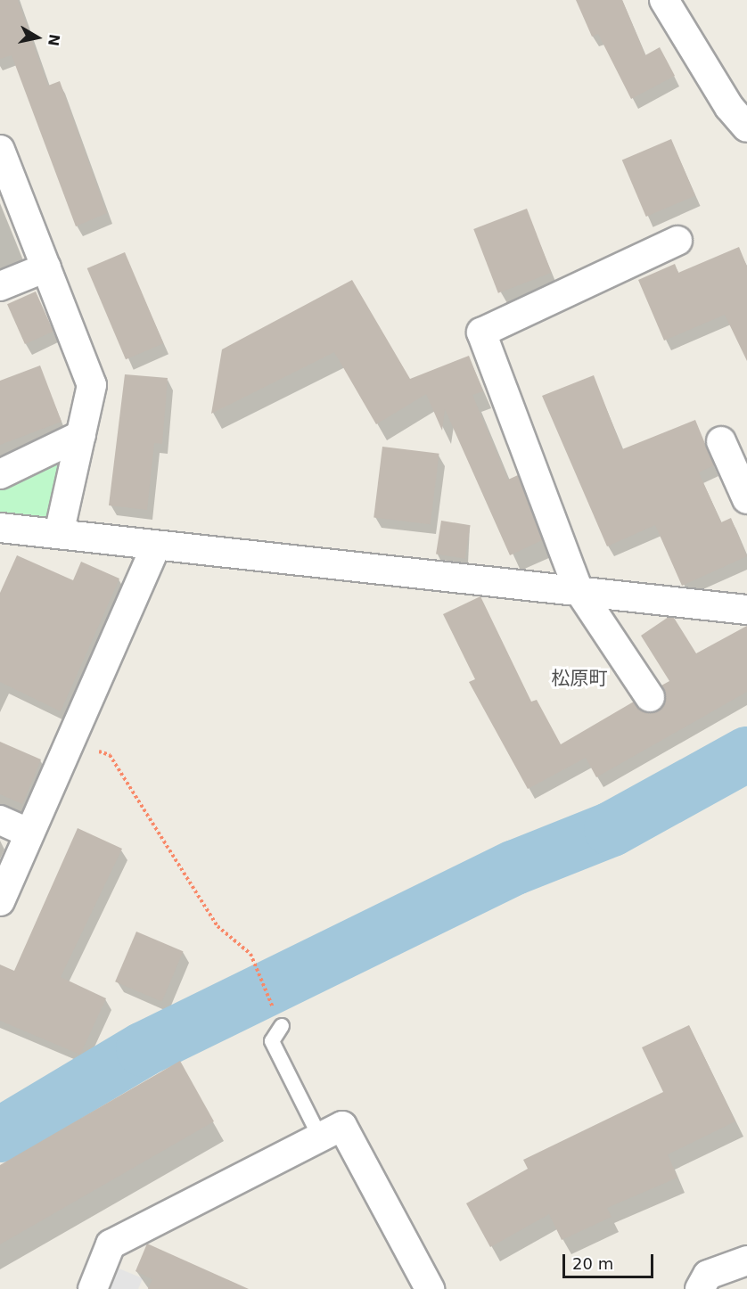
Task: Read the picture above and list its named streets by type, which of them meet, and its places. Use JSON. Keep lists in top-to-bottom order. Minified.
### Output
{"districts":["松原町"],"scale_bar":"20 m","north":"right"}
